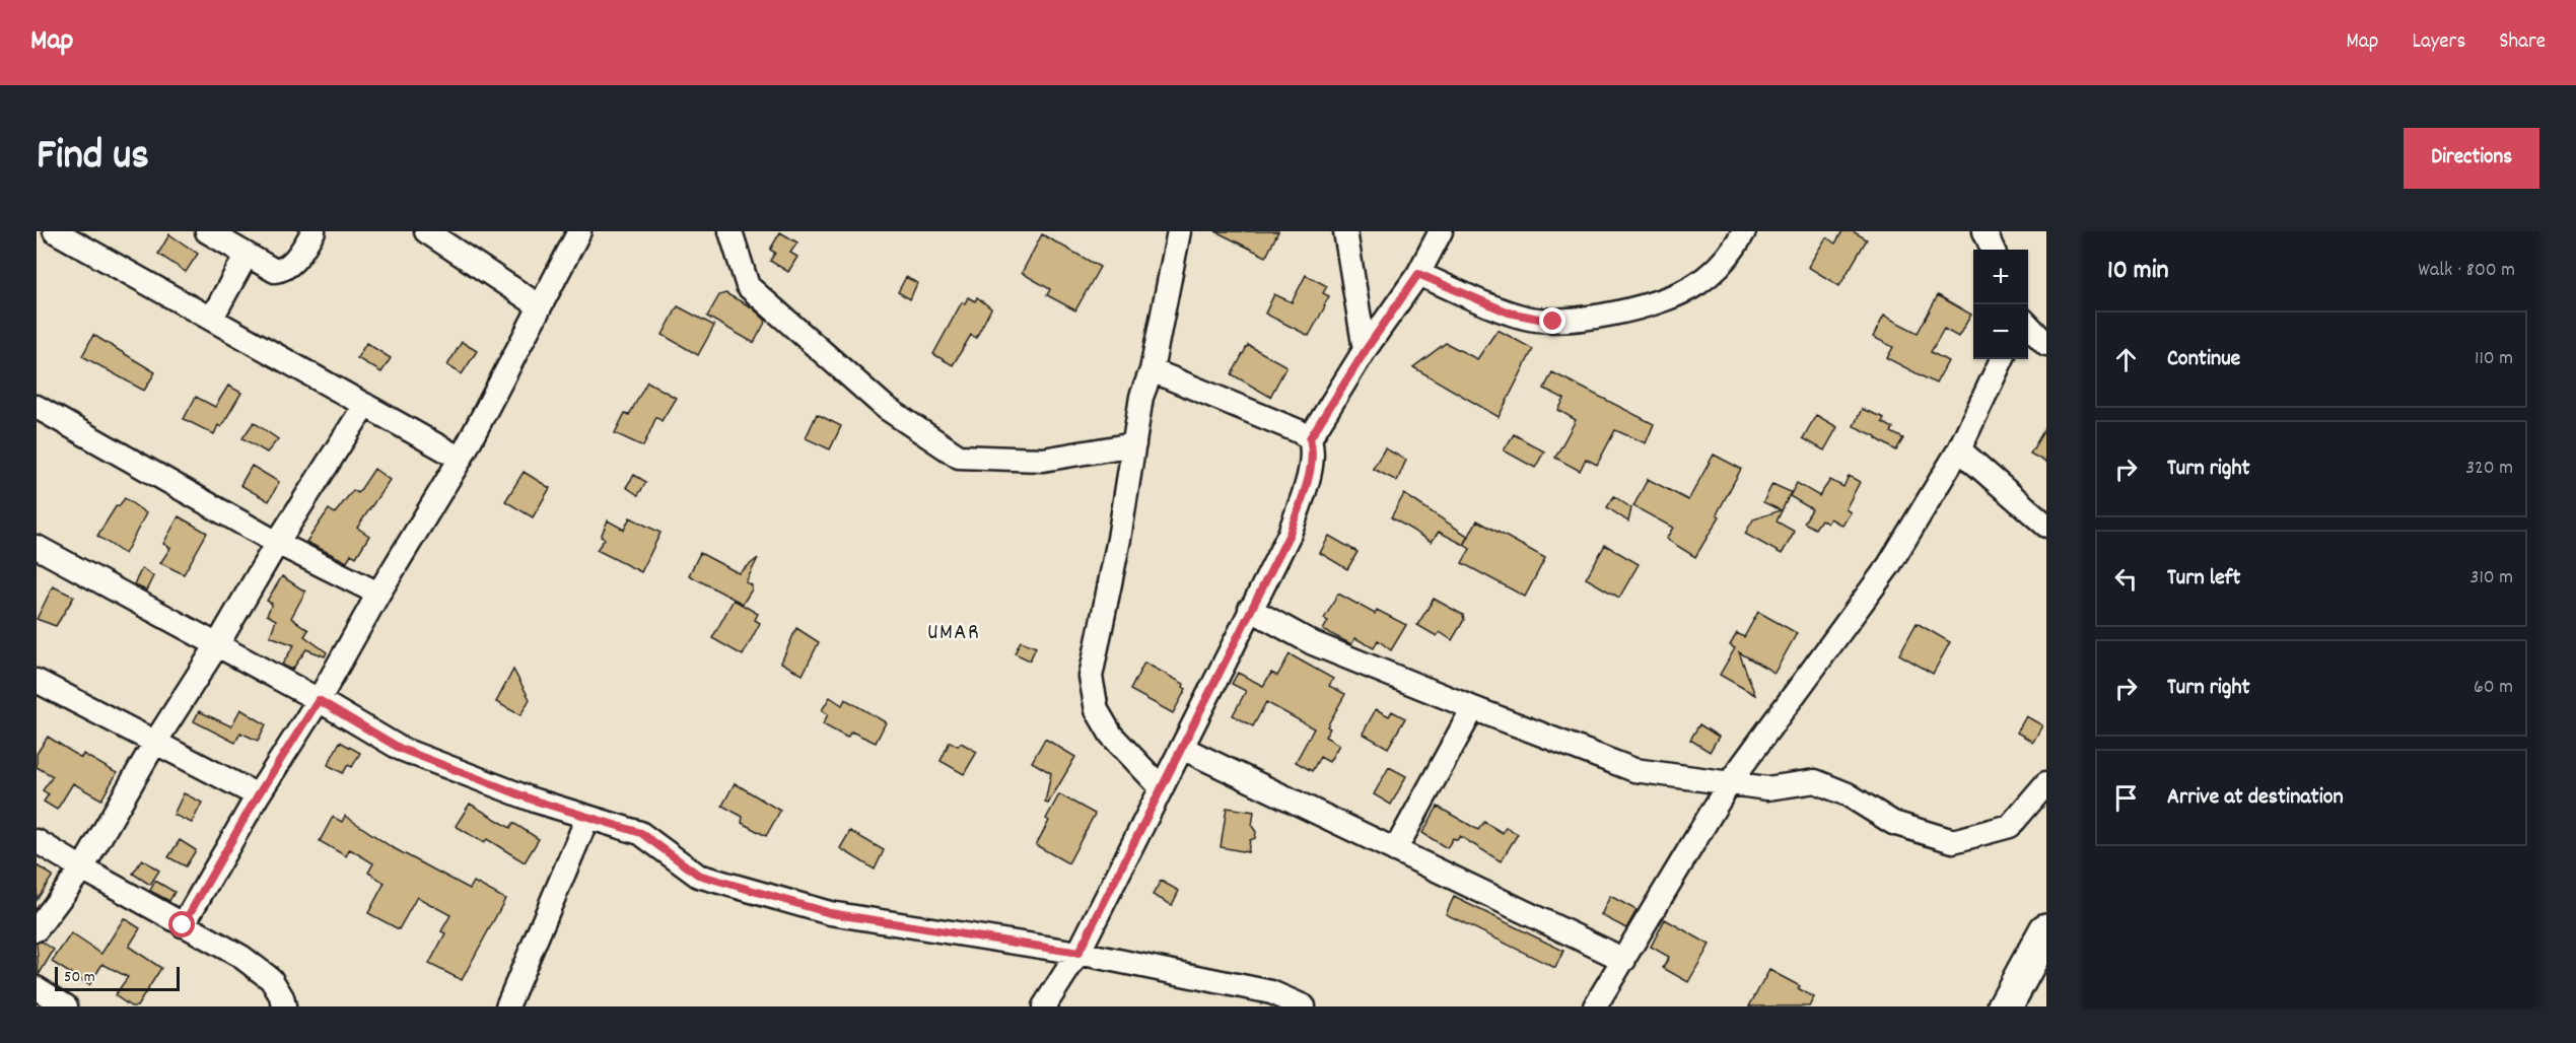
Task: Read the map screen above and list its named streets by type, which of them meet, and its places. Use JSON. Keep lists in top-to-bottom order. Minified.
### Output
{"districts":["UMAR"],"scale_bar":"50 m","page":{"header":"Map","nav":["Map","Layers","Share"],"title":"Find us","buttons":"Directions","heading":["10 min","Walk · 800 m"],"map_buttons":["+","−"],"list":[["Continue","110 m"],["Turn right","320 m"],["Turn left","310 m"],["Turn right","60 m"],"Arrive at destination"],"scale":"50 m"}}
